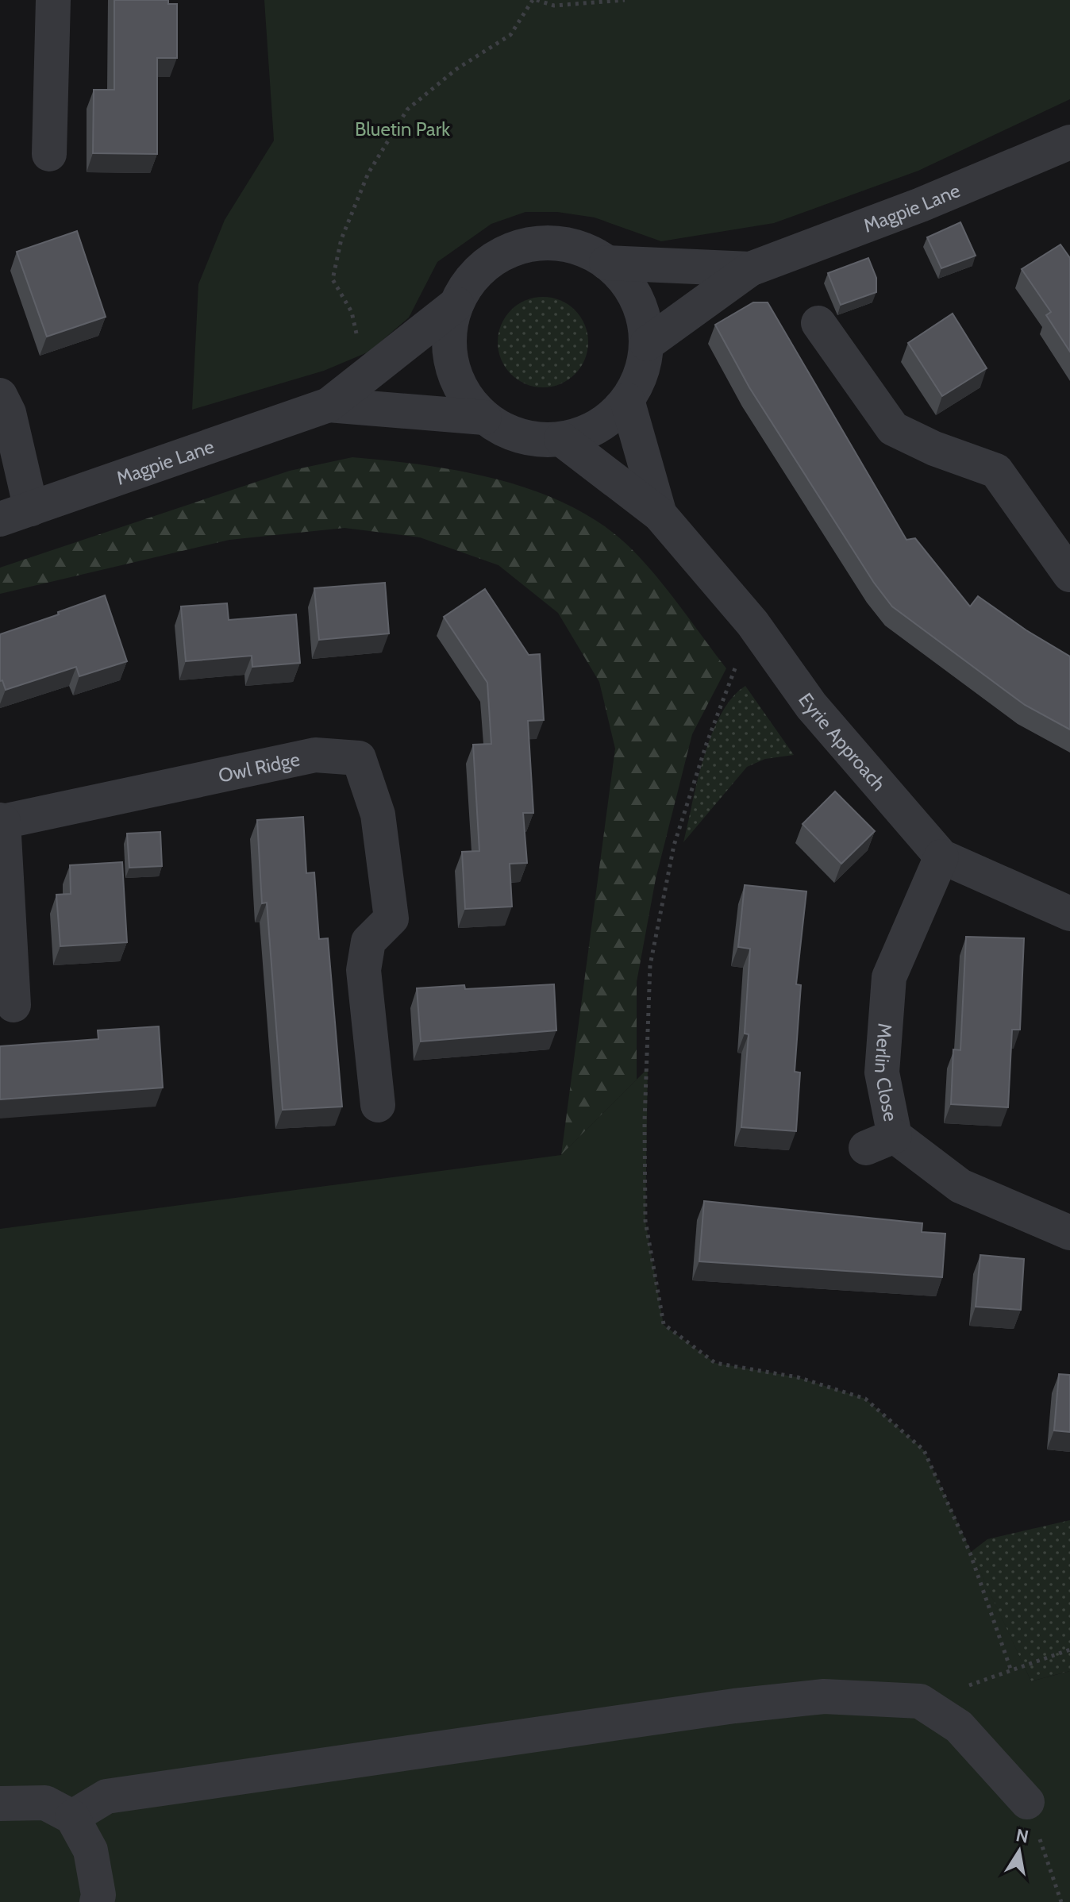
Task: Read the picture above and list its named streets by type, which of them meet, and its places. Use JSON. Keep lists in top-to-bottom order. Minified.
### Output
{"streets":{"street":["Magpie Lane","Eyrie Approach","Owl Ridge","Merlin Close"]},"crossings":[["Magpie Lane","Eyrie Approach"],["Eyrie Approach","Merlin Close"]],"parks":["Bluetin Park"],"north":"top"}
